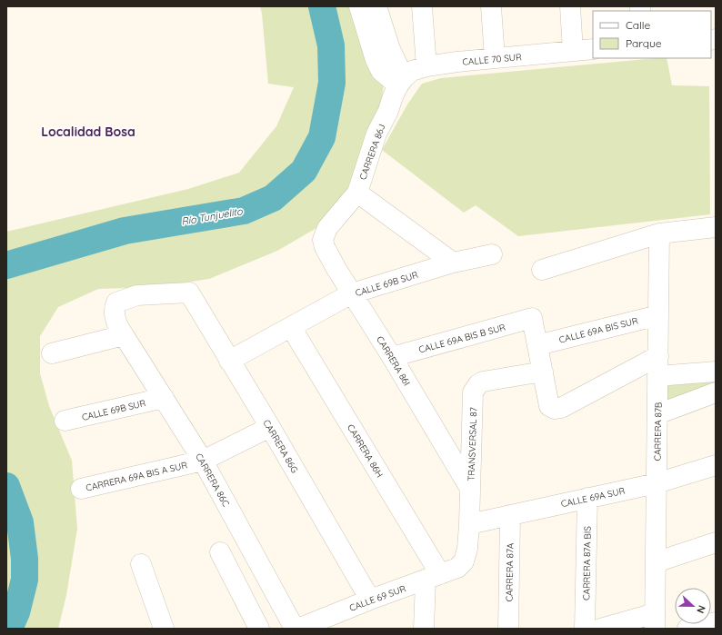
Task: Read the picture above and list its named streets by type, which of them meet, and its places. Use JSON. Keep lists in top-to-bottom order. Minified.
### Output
{"streets":{"street":["CALLE 70 SUR","CARRERA 86J","CALLE 69B SUR","CALLE 69A BIS SUR","CALLE 69A BIS B SUR","CARRERA 86I","CARRERA 87B","TRANSVERSAL 87","CARRERA 86G","CARRERA 86H","CARRERA 69A BIS A SUR","CARRERA 86C","CALLE 69A SUR","CARRERA 87A BIS","CARRERA 87A","CALLE 69 SUR"]},"crossings":[["CALLE 70 SUR","CARRERA 86J"],["CARRERA 86J","CARRERA 86I"],["CALLE 69B SUR","CARRERA 86I"],["CALLE 69B SUR","CARRERA 86G"],["CALLE 69B SUR","CARRERA 86H"],["CALLE 69B SUR","CARRERA 86C"],["CALLE 69A BIS SUR","CALLE 69A BIS B SUR"],["CALLE 69A BIS SUR","CARRERA 87B"],["CALLE 69A BIS B SUR","CARRERA 86I"],["CARRERA 86I","TRANSVERSAL 87"],["CARRERA 87B","CALLE 69A SUR"],["TRANSVERSAL 87","CARRERA 86H"],["TRANSVERSAL 87","CALLE 69A SUR"],["TRANSVERSAL 87","CALLE 69 SUR"],["CARRERA 86G","CARRERA 69A BIS A SUR"],["CARRERA 86G","CARRERA 86C"],["CARRERA 86G","CALLE 69 SUR"],["CARRERA 86H","CALLE 69 SUR"],["CARRERA 69A BIS A SUR","CARRERA 86C"],["CALLE 69A SUR","CARRERA 87A BIS"],["CALLE 69A SUR","CARRERA 87A"]],"districts":["Localidad Bosa"],"water":["Río Tunjuelito"],"legend":["Calle","Parque"],"north":"right"}
